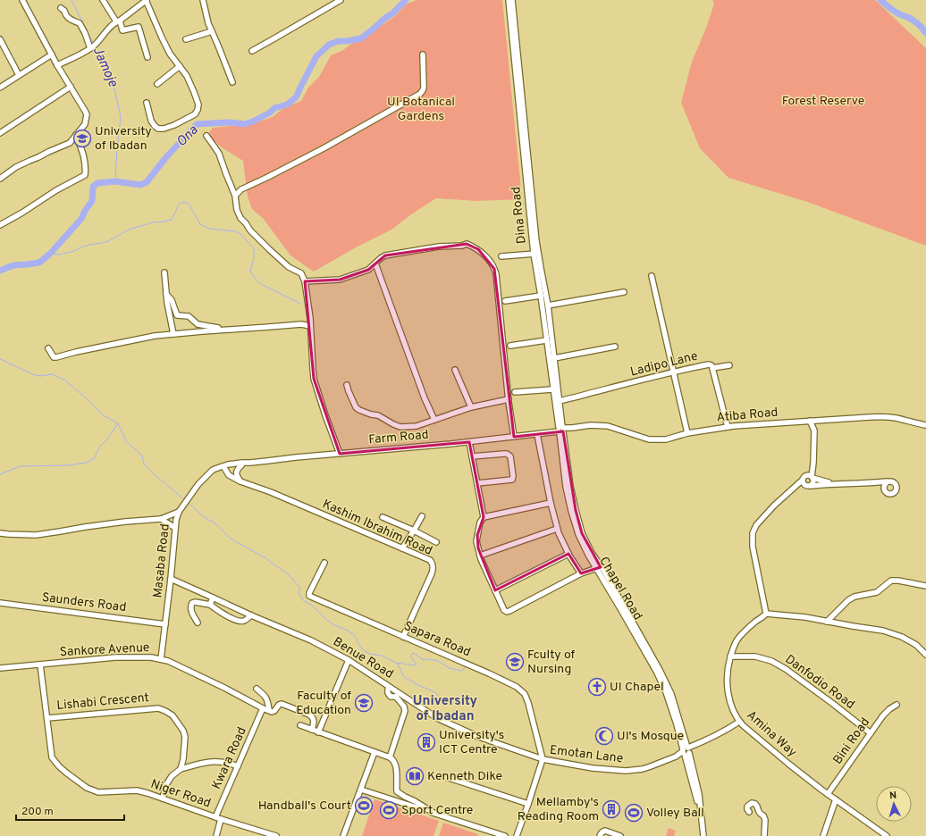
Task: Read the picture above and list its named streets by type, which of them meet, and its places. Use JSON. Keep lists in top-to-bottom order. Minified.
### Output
{"streets":{"street":["Dina Road","Ladipo Lane","Atiba Road","Farm Road","Kashim Ibrahim Road","Masaba Road","Chapel Road","Saunders Road","Sapara Road","Sankore Avenue","Benue Road","Danfodio Road","Lishabi Crescent","Amina Way","Bini Road","Emotan Lane","Kwara Road","Niger Road"]},"crossings":[["Dina Road","Ladipo Lane"],["Dina Road","Atiba Road"],["Dina Road","Farm Road"],["Dina Road","Chapel Road"],["Ladipo Lane","Atiba Road"],["Atiba Road","Farm Road"],["Atiba Road","Chapel Road"],["Farm Road","Kashim Ibrahim Road"],["Farm Road","Masaba Road"],["Farm Road","Chapel Road"],["Kashim Ibrahim Road","Sapara Road"],["Masaba Road","Saunders Road"],["Masaba Road","Sankore Avenue"],["Masaba Road","Benue Road"],["Chapel Road","Emotan Lane"],["Sapara Road","Benue Road"],["Sapara Road","Emotan Lane"],["Sankore Avenue","Kwara Road"],["Sankore Avenue","Niger Road"],["Benue Road","Emotan Lane"],["Danfodio Road","Amina Way"],["Danfodio Road","Bini Road"],["Lishabi Crescent","Niger Road"],["Amina Way","Bini Road"],["Amina Way","Emotan Lane"],["Kwara Road","Niger Road"]],"districts":["University of Ibadan"],"water":["Jamoje","Ona"],"parks":["Forest Reserve","UI Botanical Gardens"],"places":{"school or university":["University of Ibadan","Fculty of Nursing","Faculty of Education"],"church":["UI Chapel"],"mosque":["UI's Mosque"],"building":["University's ICT Centre","Mellamby's Reading Room"],"library":["Kenneth Dike"],"sports":["Handball's Court","Sport Centre","Volley Ball"]},"scale_bar":"200 m","north":"top"}
